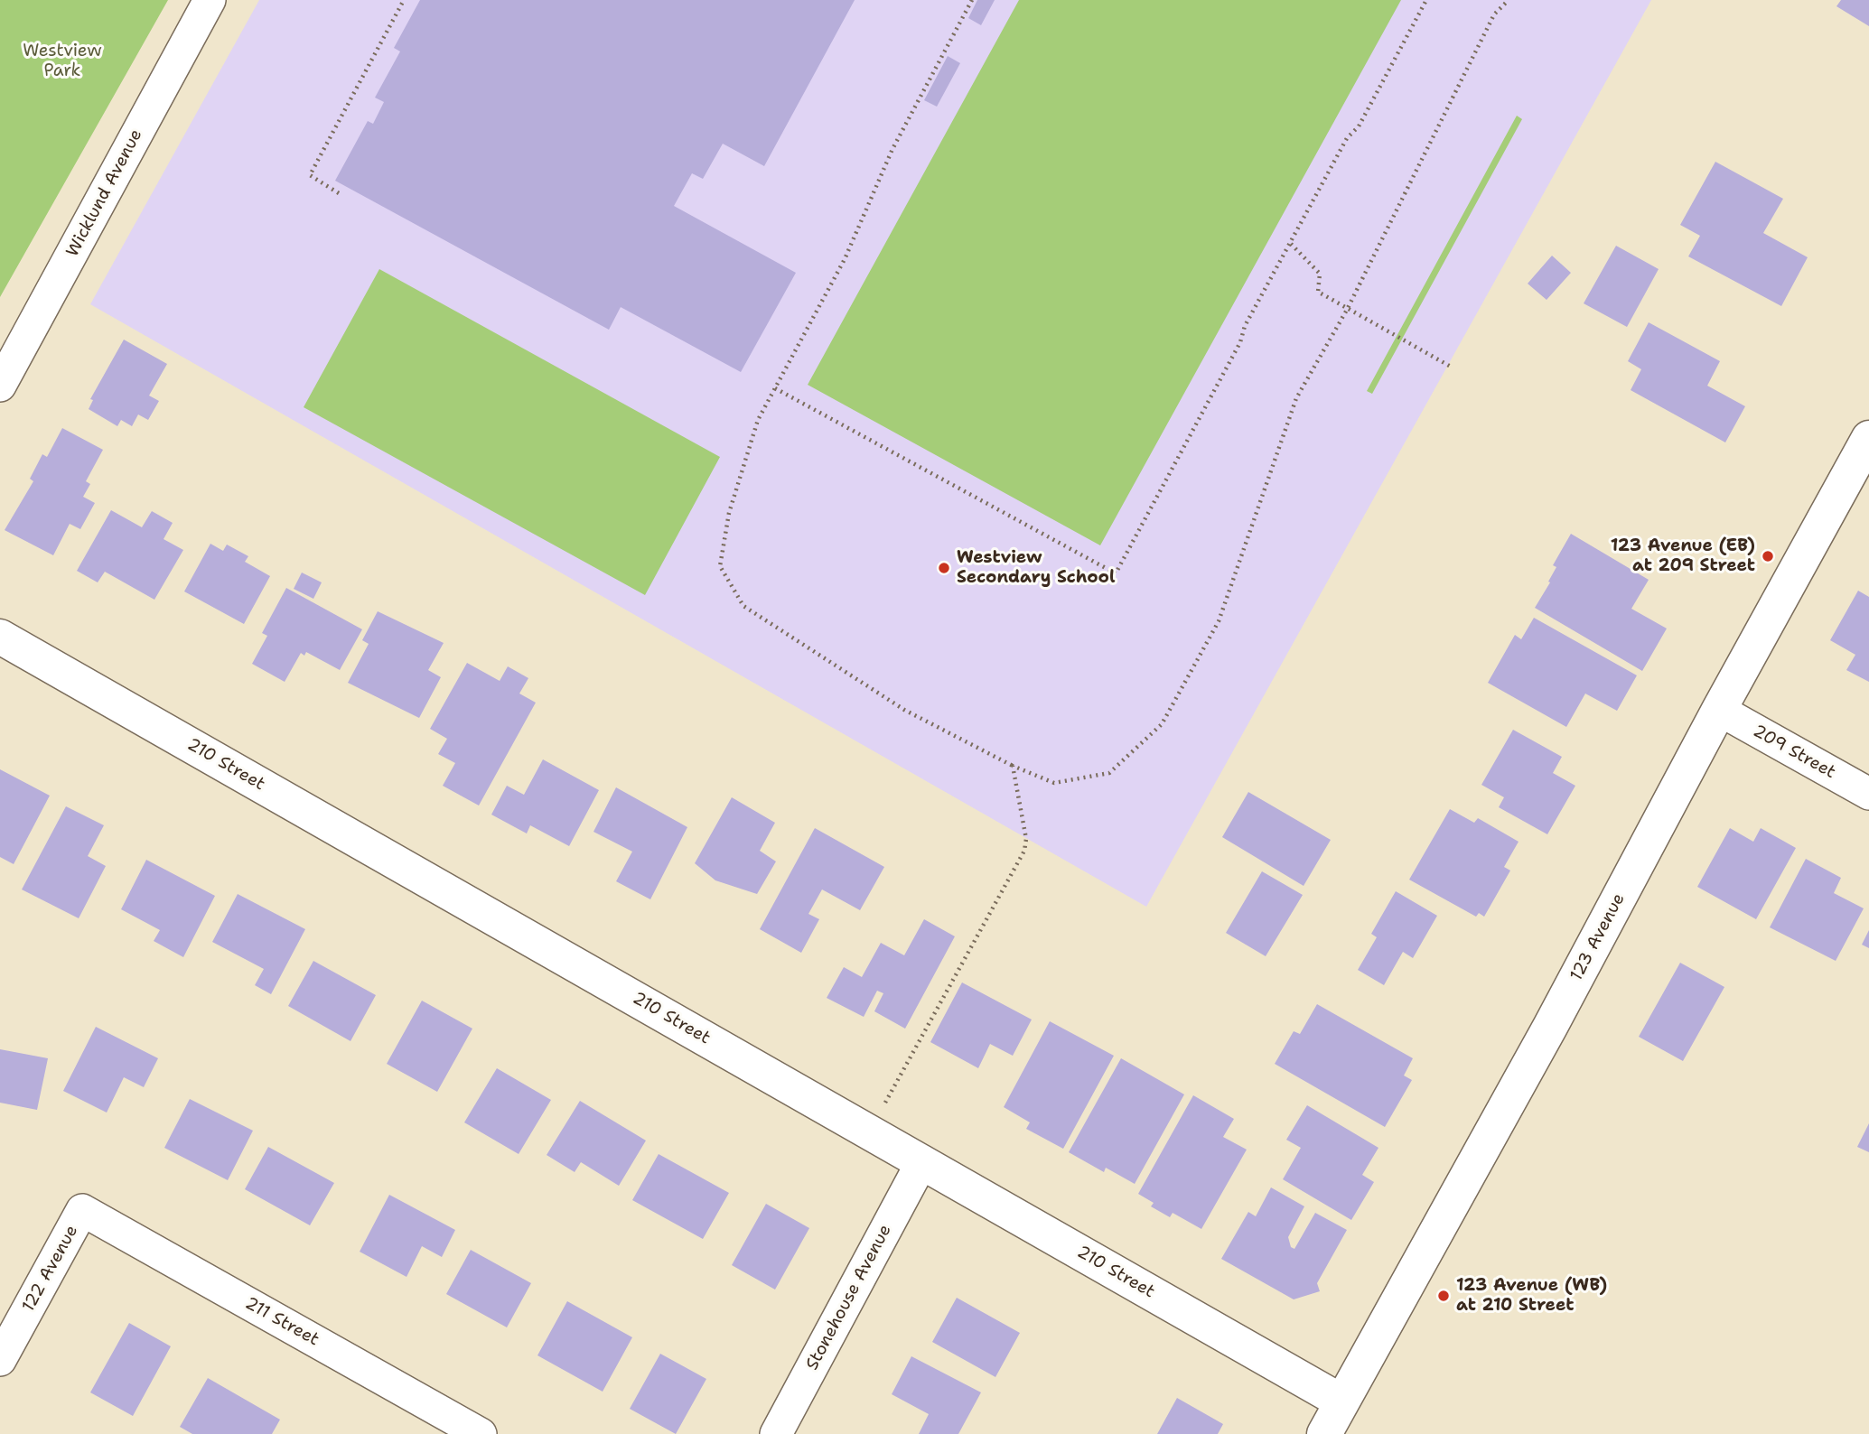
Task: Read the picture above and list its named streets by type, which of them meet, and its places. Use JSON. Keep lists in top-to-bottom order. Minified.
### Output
{"streets":{"street":["Wicklund Avenue","209 Street","210 Street","123 Avenue","122 Avenue","Stonehouse Avenue","211 Street"]},"crossings":[["209 Street","123 Avenue"],["210 Street","123 Avenue"],["210 Street","Stonehouse Avenue"],["122 Avenue","211 Street"]],"parks":["Westview Park"],"places":["123 Avenue (EB) at 209 Street","Westview Secondary School","123 Avenue (WB) at 210 Street"]}
